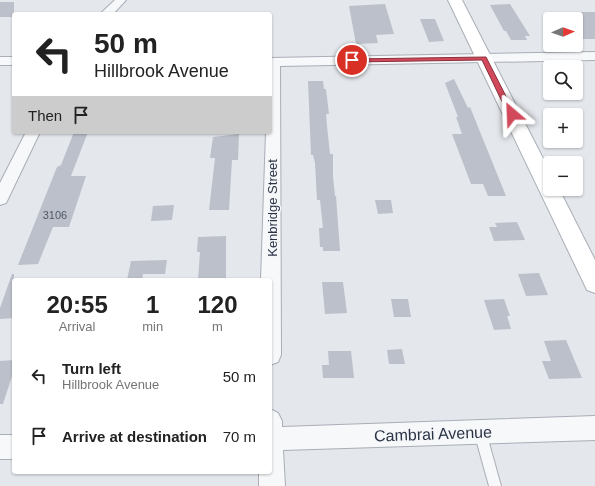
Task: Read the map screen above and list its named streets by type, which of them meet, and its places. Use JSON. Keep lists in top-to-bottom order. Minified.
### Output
{"streets":{"street":["Kenbridge Street","Cambrai Avenue"]},"house_numbers":["3106"],"north":"right","page":{"map_buttons":["+","−"],"turn":["50 m","Hillbrook Avenue"],"then":"Then","eta":["20:55","Arrival","1","min","120","m"],"list":[{"name":"Turn left","note":"Hillbrook Avenue","value":"50 m"},{"name":"Arrive at destination","value":"70 m"}]}}
